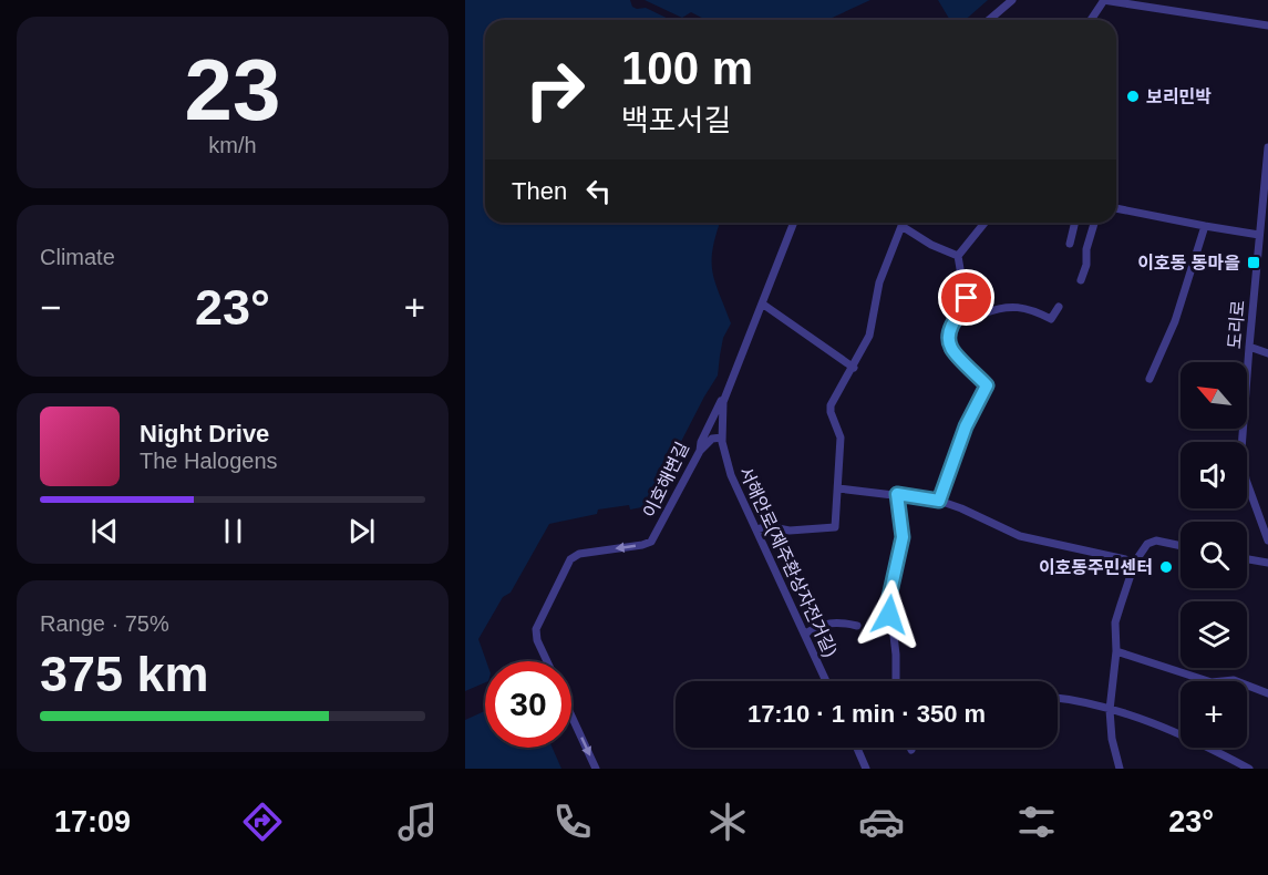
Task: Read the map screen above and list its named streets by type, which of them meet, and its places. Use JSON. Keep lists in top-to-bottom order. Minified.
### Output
{"streets":{"street":["도리로","이호해변길","서해안로(제주환상자전거길)"]},"crossings":[["이호해변길","서해안로(제주환상자전거길)"]],"one_way":["이호해변길"],"places":{"other":["보리민박","이호동주민센터"],"transit":["이호동 동마을"]},"north":"top left","page":{"tile":[["23","km/h"],"Climate",["Range · 75%","375 km"]],"turn":["100 m","백포서길"],"then":"Then","heat":["−","23°","+"],"map_buttons":"+","song":["Night Drive","The Halogens"],"limit":"30","trip":"17:10 · 1 min · 350 m","tabs":["17:09","23°"]}}
